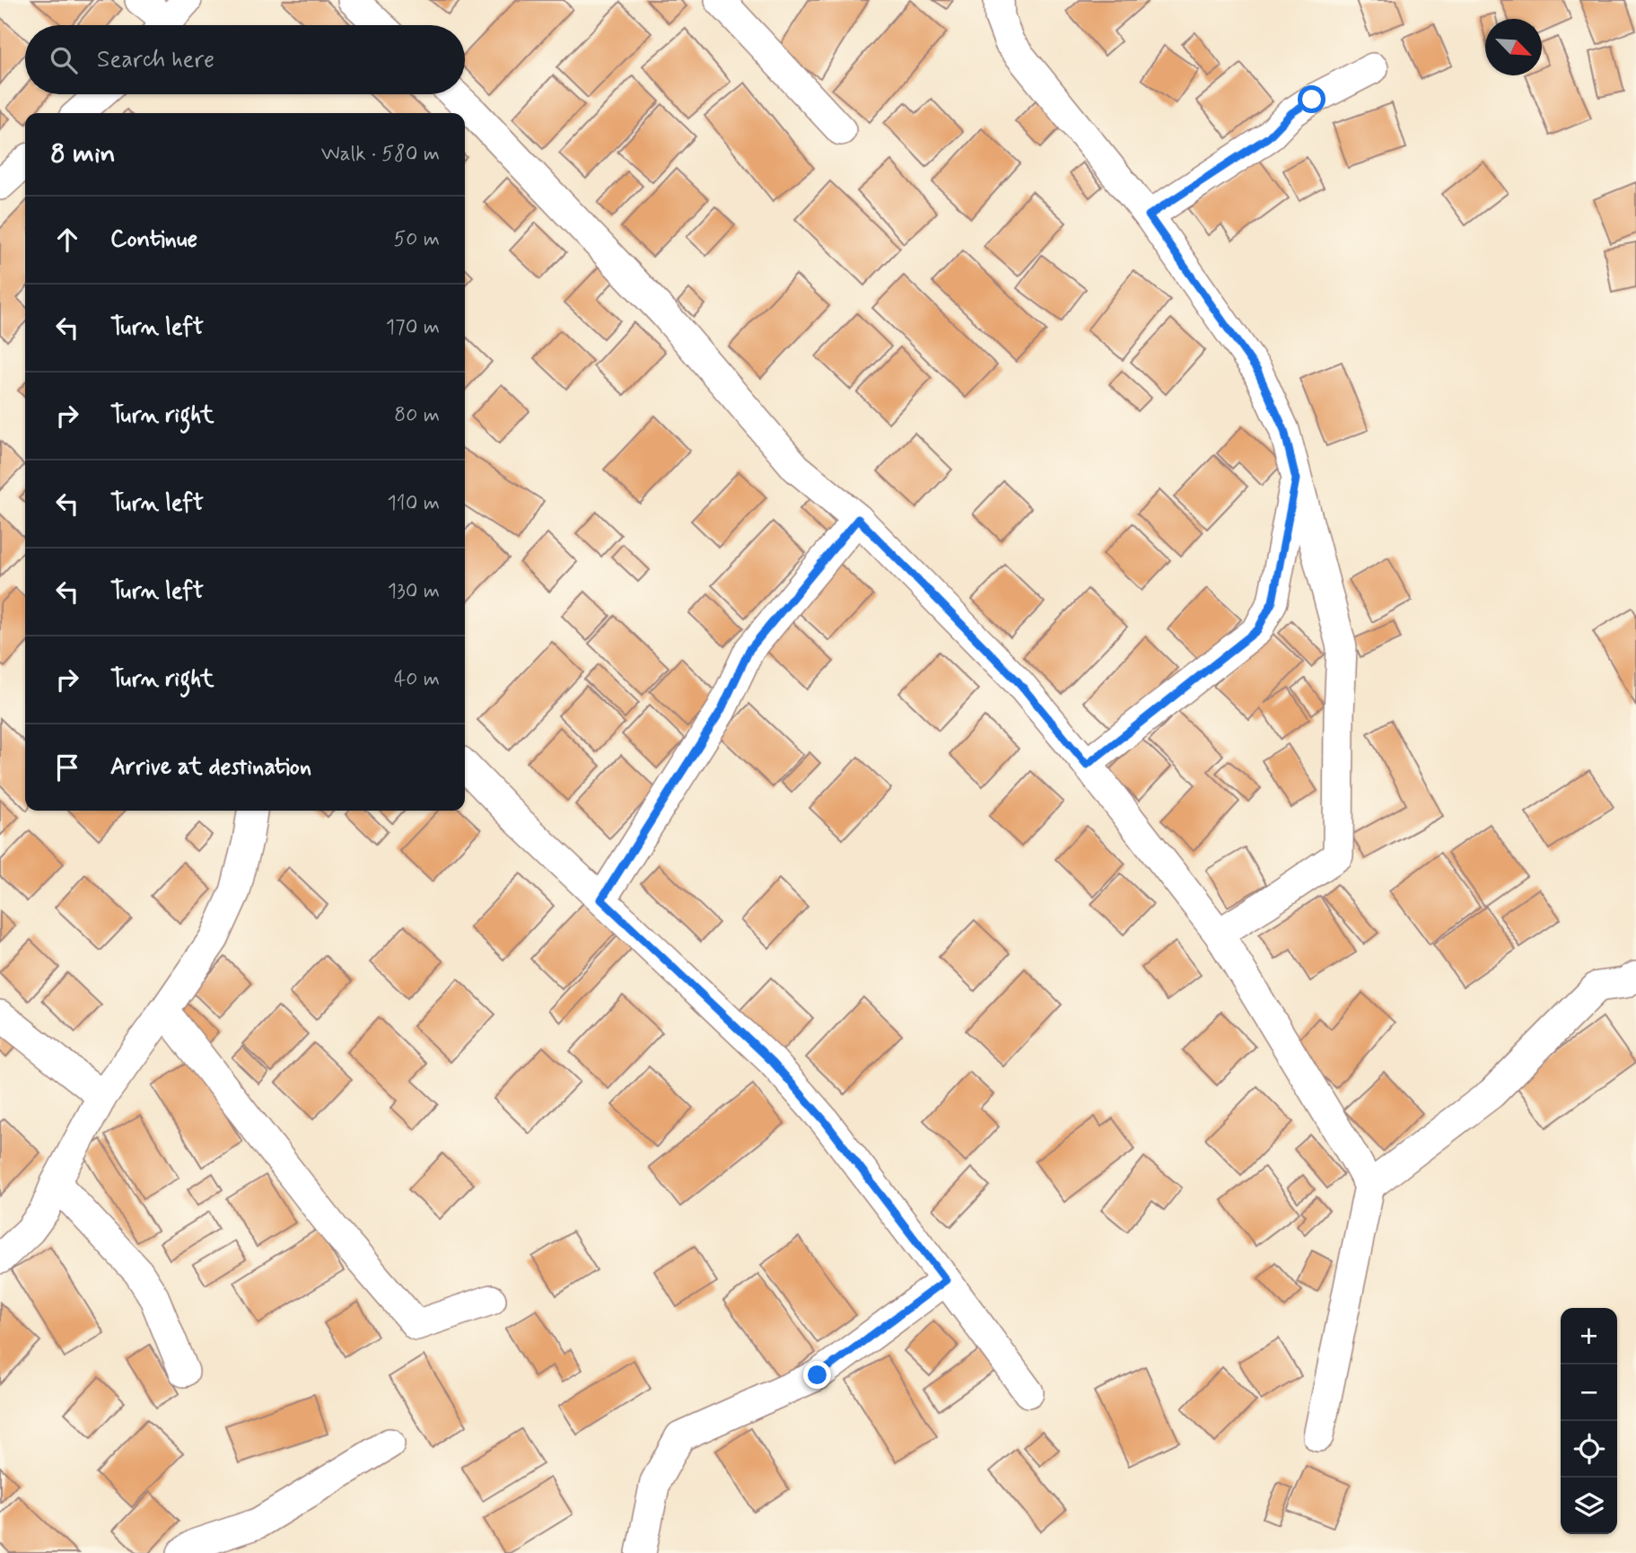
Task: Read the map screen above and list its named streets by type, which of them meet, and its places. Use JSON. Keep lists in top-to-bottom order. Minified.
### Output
{"north":"bottom right","page":{"search":"Search here","heading":["8 min","Walk · 580 m"],"list":[["Continue","50 m"],["Turn left","170 m"],["Turn right","80 m"],["Turn left","110 m"],["Turn left","130 m"],["Turn right","40 m"],"Arrive at destination"],"map_buttons":["+","−"]}}
